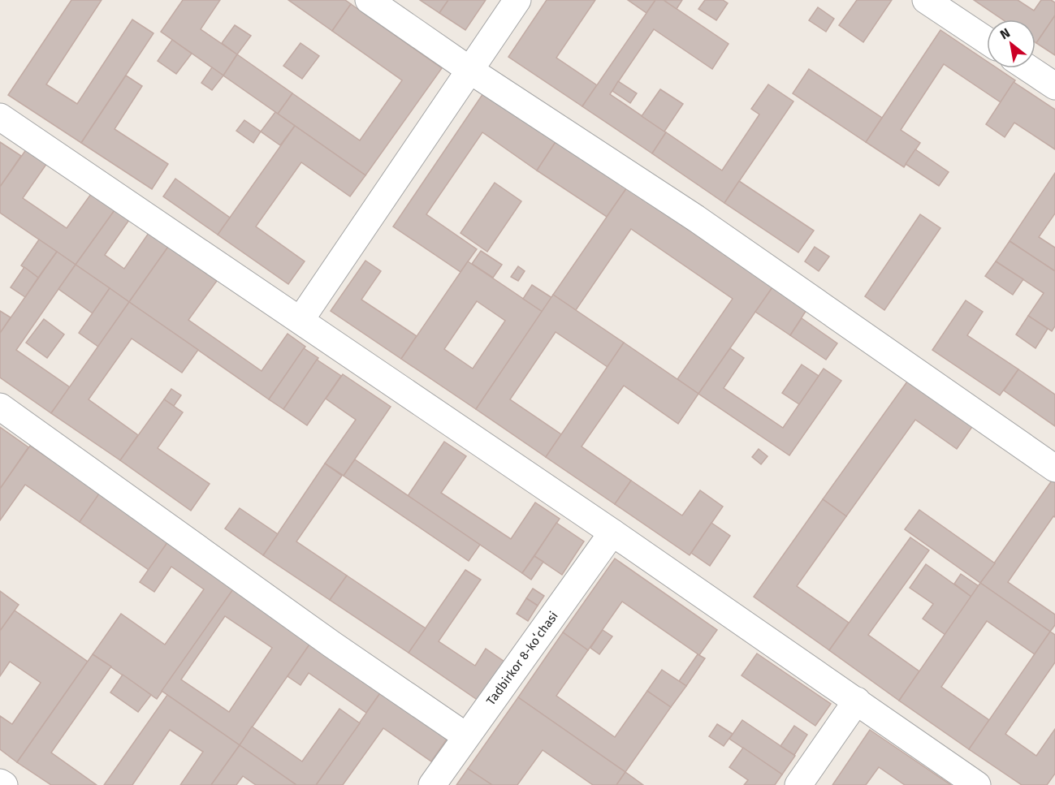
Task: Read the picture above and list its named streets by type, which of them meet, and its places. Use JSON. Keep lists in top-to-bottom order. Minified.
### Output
{"streets":{"street":["Tadbirkor 8-koʻchasi"]},"north":"top left"}
